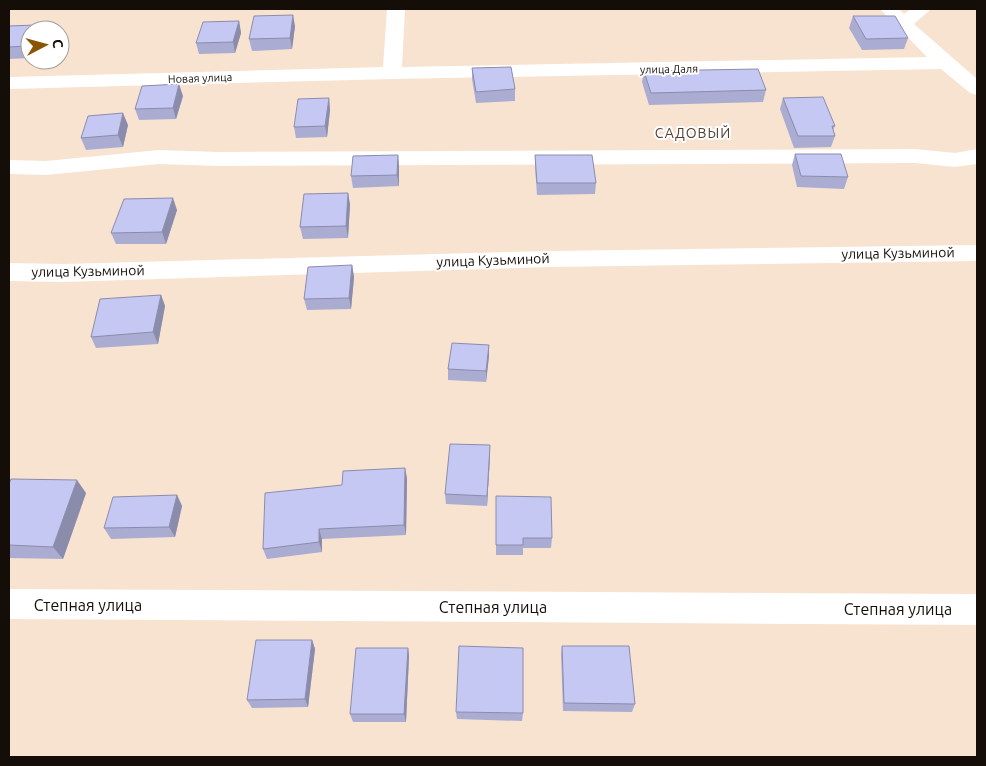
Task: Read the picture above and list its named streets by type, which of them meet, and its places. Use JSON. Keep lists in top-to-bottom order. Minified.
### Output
{"streets":{"street":["улица Даля","Новая улица","улица Кузьминой","Степная улица"]},"crossings":[["улица Даля","Новая улица"]],"districts":["САДОВЫЙ"],"north":"right"}
